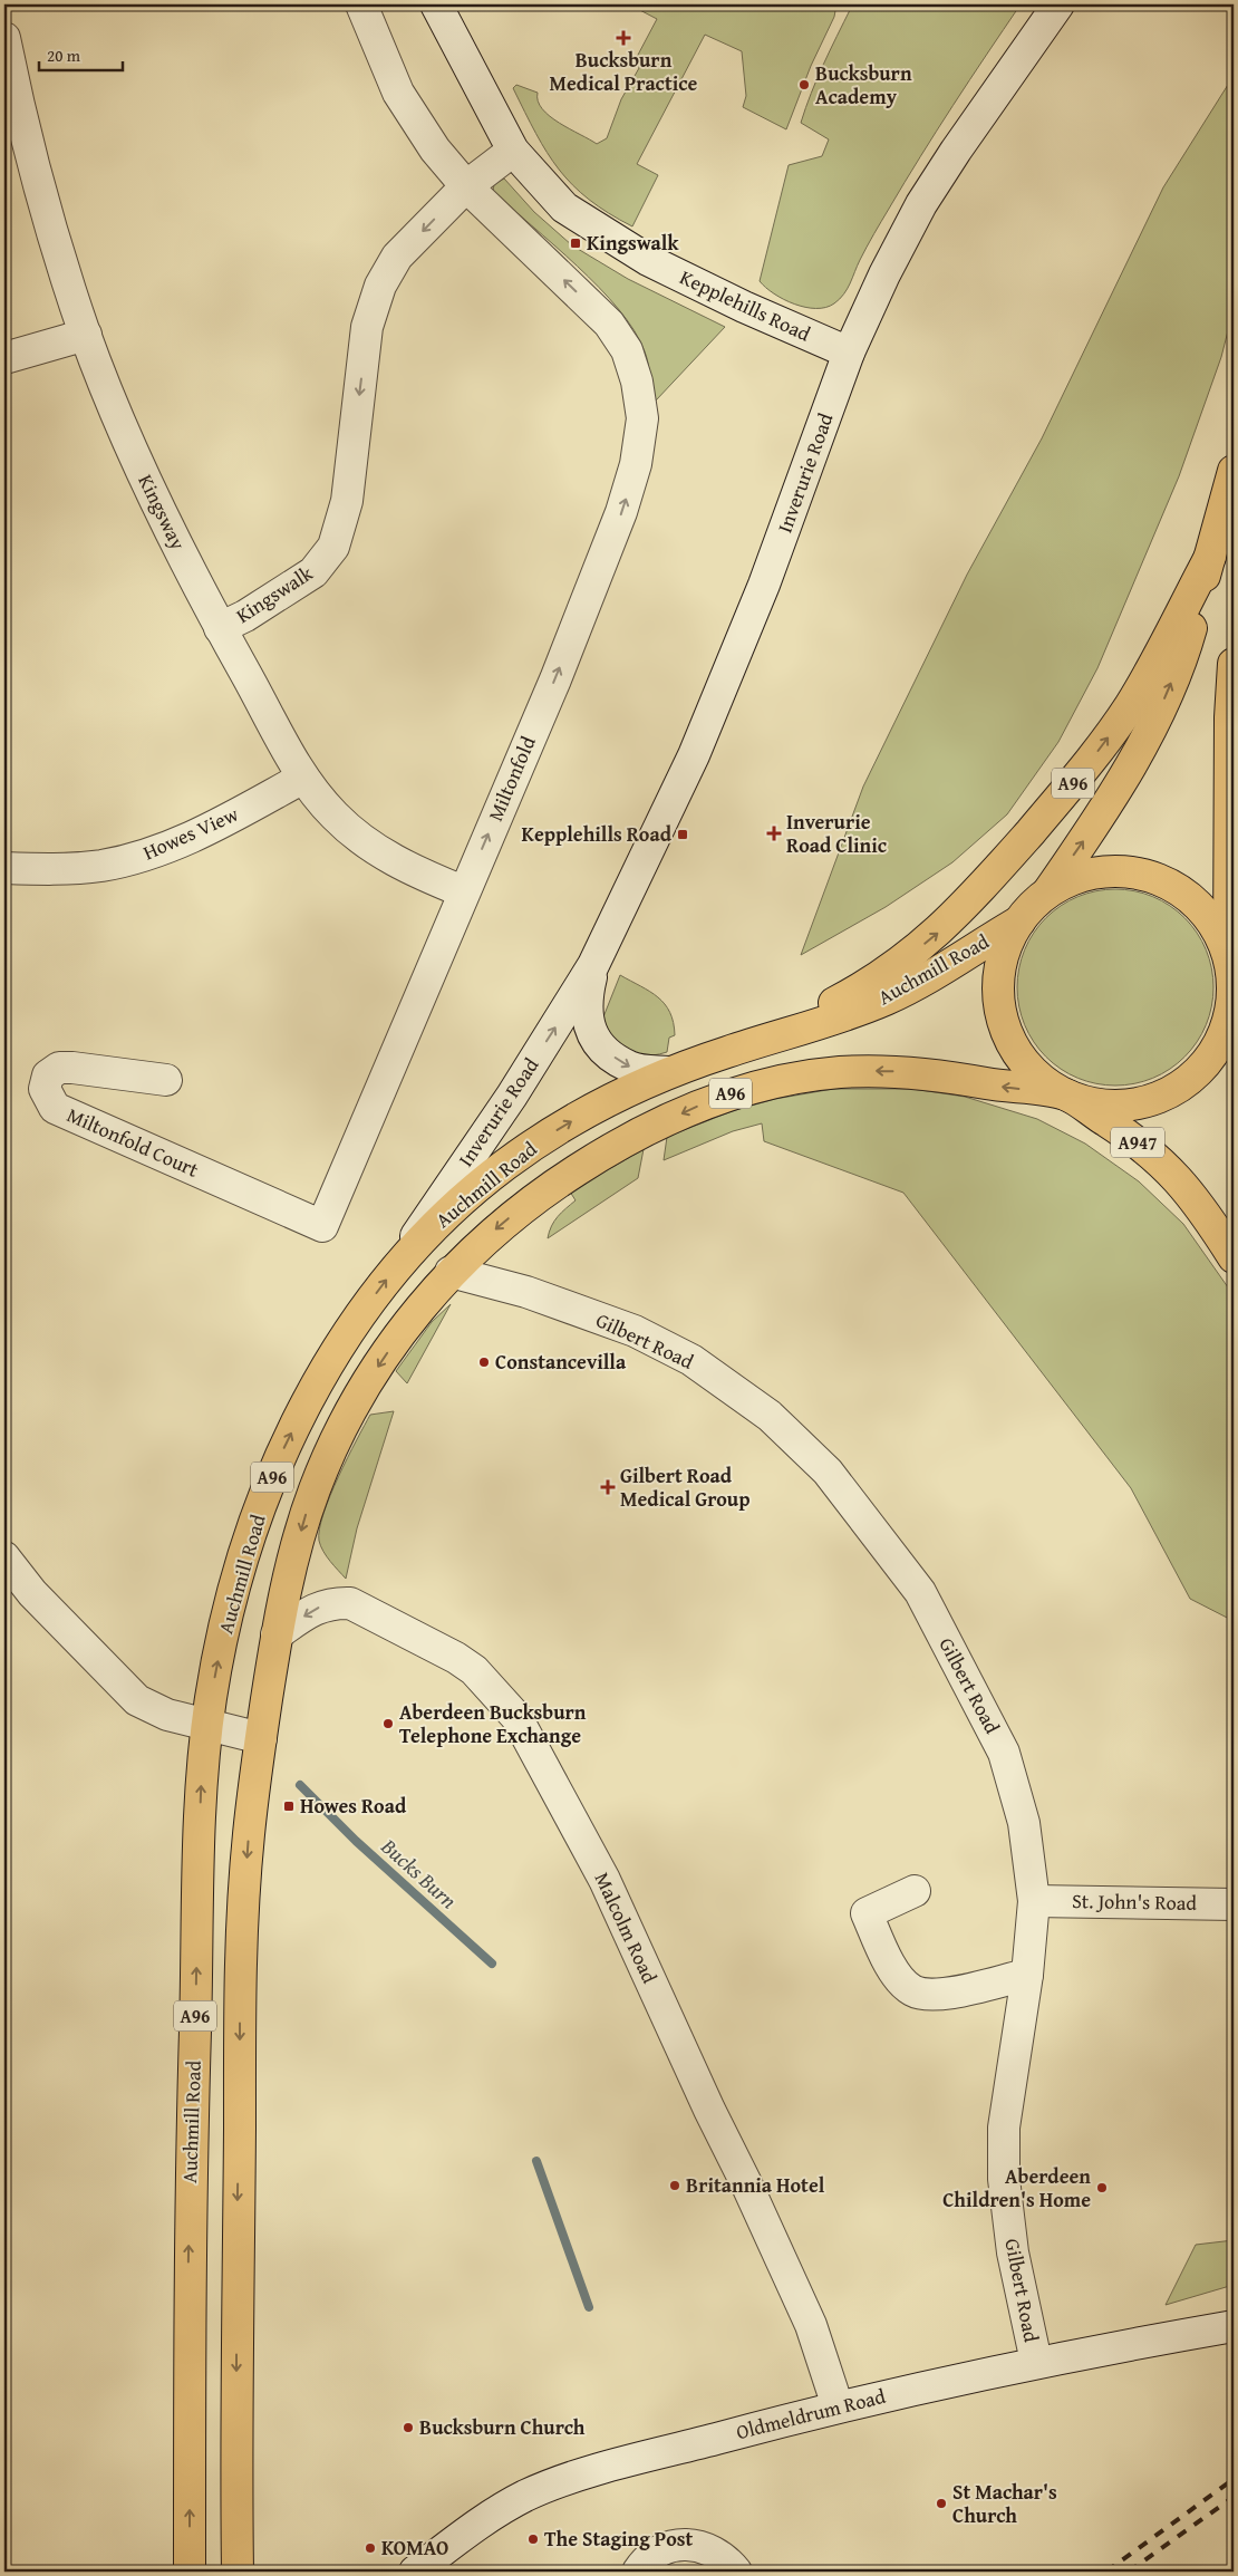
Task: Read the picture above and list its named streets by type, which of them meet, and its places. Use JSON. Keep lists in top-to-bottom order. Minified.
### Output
{"streets":{"main road":["A96","Auchmill Road","A947"],"street":["Kepplehills Road","Inverurie Road","Kingsway","Kingswalk","Miltonfold","Howes View","Miltonfold Court","Gilbert Road","St. John's Road","Malcolm Road","Oldmeldrum Road"]},"crossings":[["Kepplehills Road","Inverurie Road"],["Kepplehills Road","Kingswalk"],["Inverurie Road","Auchmill Road"],["Kingsway","Kingswalk"],["Kingsway","Miltonfold"],["Kingsway","Howes View"],["Kingswalk","Miltonfold"],["Miltonfold","Miltonfold Court"],["A96","Auchmill Road"],["A96","A947"],["Auchmill Road","A947"],["Auchmill Road","Gilbert Road"],["Auchmill Road","Malcolm Road"],["Gilbert Road","St. John's Road"],["Gilbert Road","Oldmeldrum Road"],["Malcolm Road","Oldmeldrum Road"]],"one_way":["Kingswalk","Miltonfold","Malcolm Road"],"water":["Bucks Burn"],"places":{"health":["Bucksburn Medical Practice","Inverurie Road Clinic","Gilbert Road Medical Group"],"other":["Bucksburn Academy","Constancevilla","Aberdeen Bucksburn Telephone Exchange","Britannia Hotel","Aberdeen Children's Home","Bucksburn Church","St Machar's Church","The Staging Post","KOMAO"],"transit":["Kingswalk","Kepplehills Road","Howes Road"]},"scale_bar":"20 m"}
